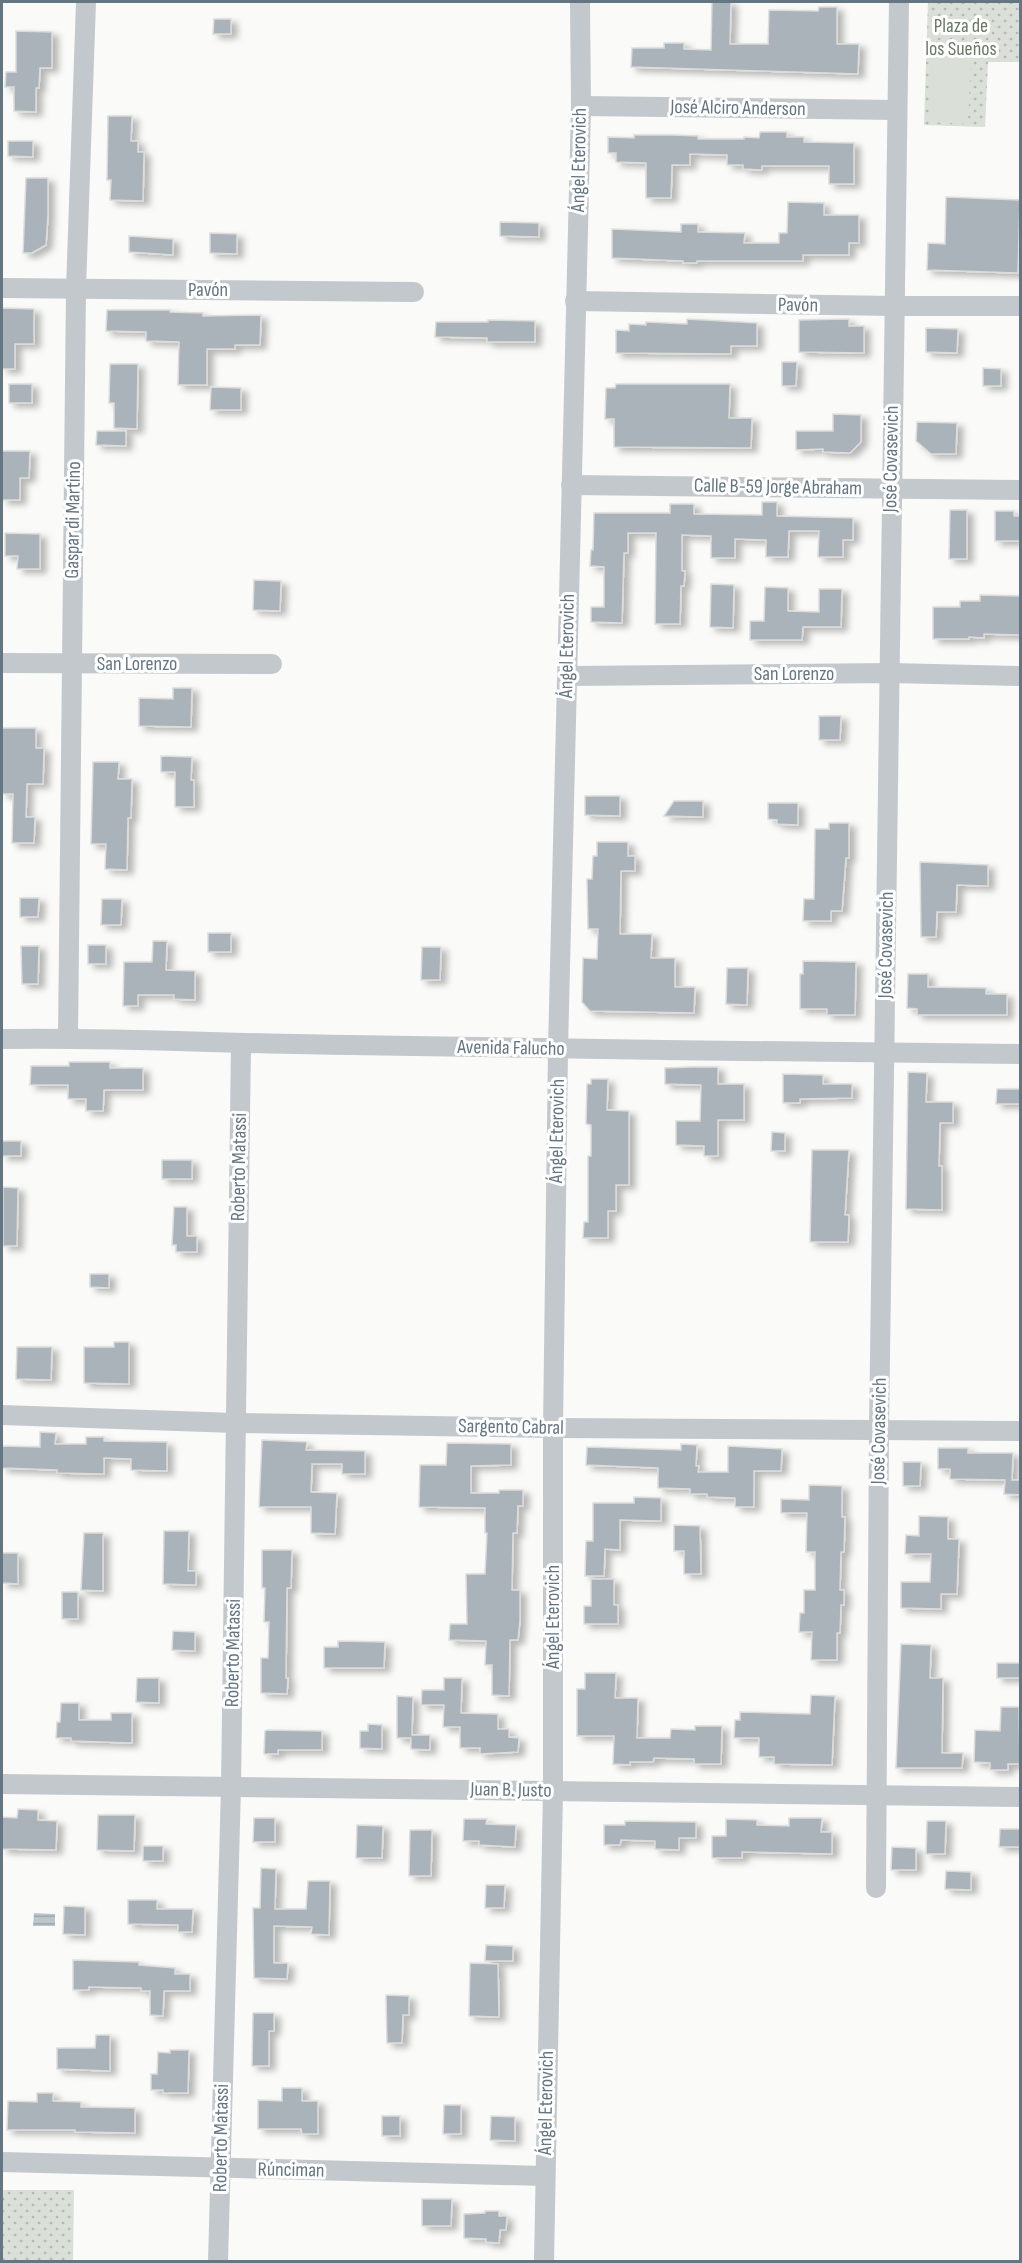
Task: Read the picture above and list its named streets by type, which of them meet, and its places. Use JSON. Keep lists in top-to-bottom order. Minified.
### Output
{"streets":{"street":["José Alciro Anderson","Ángel Eterovich","Pavón","José Covasevich","Calle B-59 Jorge Abraham","Gaspar di Martino","San Lorenzo","Avenida Falucho","Roberto Matassi","Sargento Cabral","Juan B. Justo","Rúnciman"]},"crossings":[["José Alciro Anderson","Ángel Eterovich"],["José Alciro Anderson","José Covasevich"],["Ángel Eterovich","Pavón"],["Ángel Eterovich","Calle B-59 Jorge Abraham"],["Ángel Eterovich","San Lorenzo"],["Ángel Eterovich","Avenida Falucho"],["Ángel Eterovich","Sargento Cabral"],["Ángel Eterovich","Juan B. Justo"],["Ángel Eterovich","Rúnciman"],["Pavón","José Covasevich"],["Pavón","Gaspar di Martino"],["José Covasevich","Calle B-59 Jorge Abraham"],["José Covasevich","San Lorenzo"],["José Covasevich","Avenida Falucho"],["José Covasevich","Sargento Cabral"],["José Covasevich","Juan B. Justo"],["Gaspar di Martino","San Lorenzo"],["Gaspar di Martino","Avenida Falucho"],["Avenida Falucho","Roberto Matassi"],["Roberto Matassi","Sargento Cabral"],["Roberto Matassi","Juan B. Justo"],["Roberto Matassi","Rúnciman"]],"parks":["Plaza de los Sueños"]}
